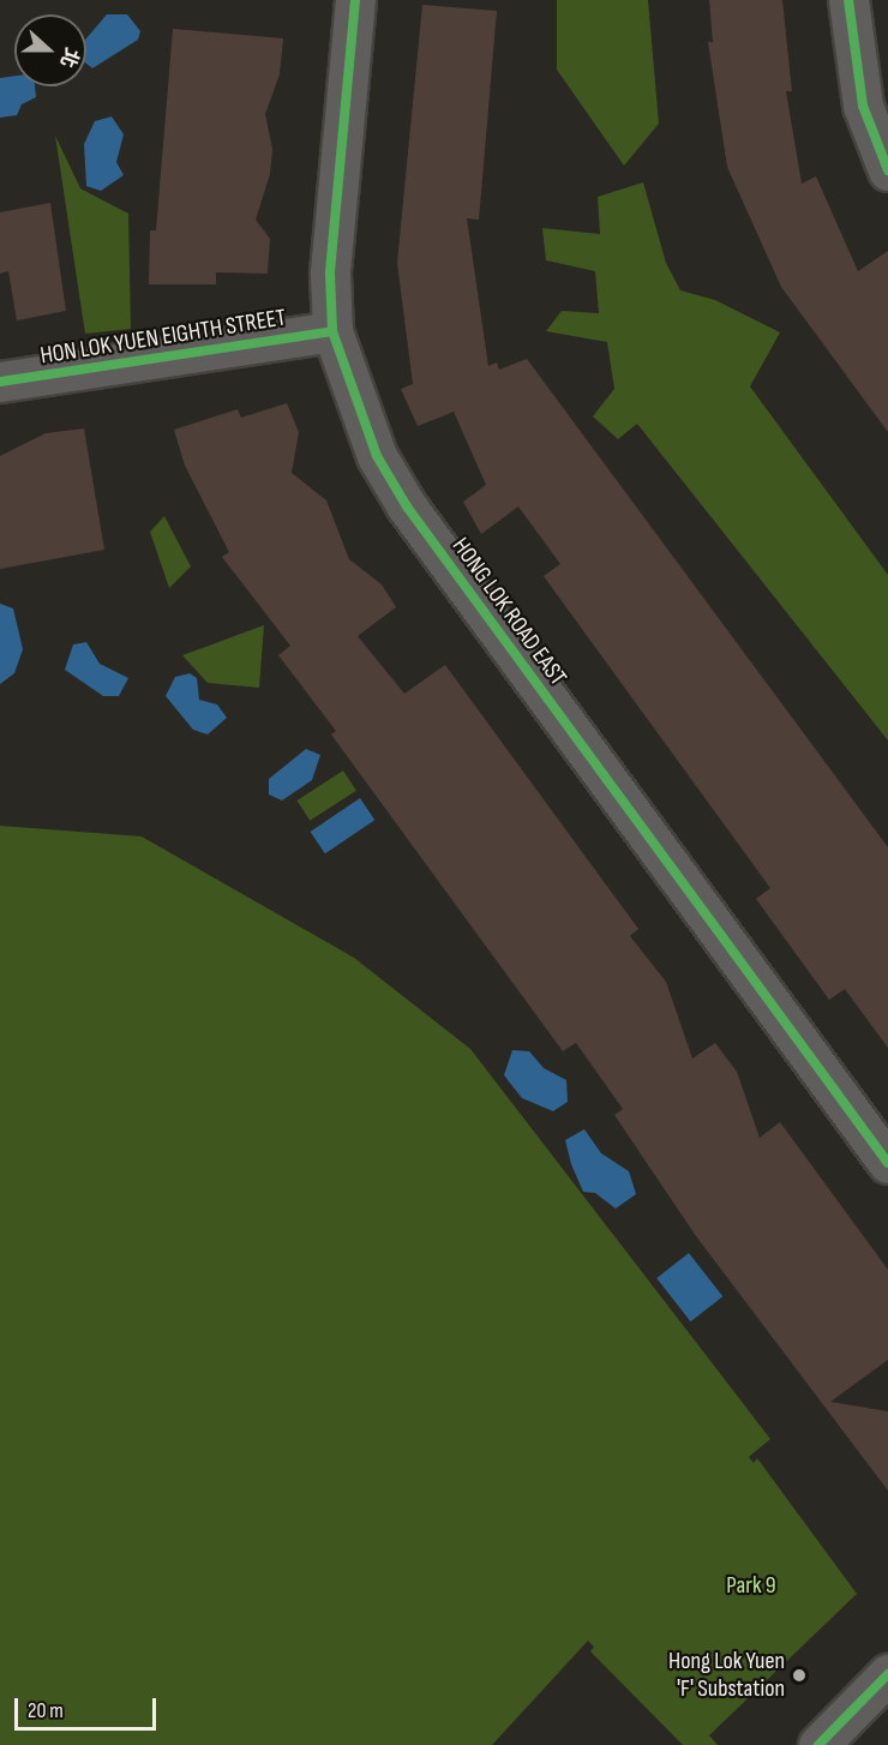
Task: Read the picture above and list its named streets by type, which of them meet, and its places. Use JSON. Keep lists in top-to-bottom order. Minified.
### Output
{"streets":{"street":["HON LOK YUEN EIGHTH STREET","HONG LOK ROAD EAST"]},"crossings":[["HON LOK YUEN EIGHTH STREET","HONG LOK ROAD EAST"]],"parks":["Park 9"],"places":["Hong Lok Yuen 'F' Substation"],"scale_bar":"20 m","north":"right"}
